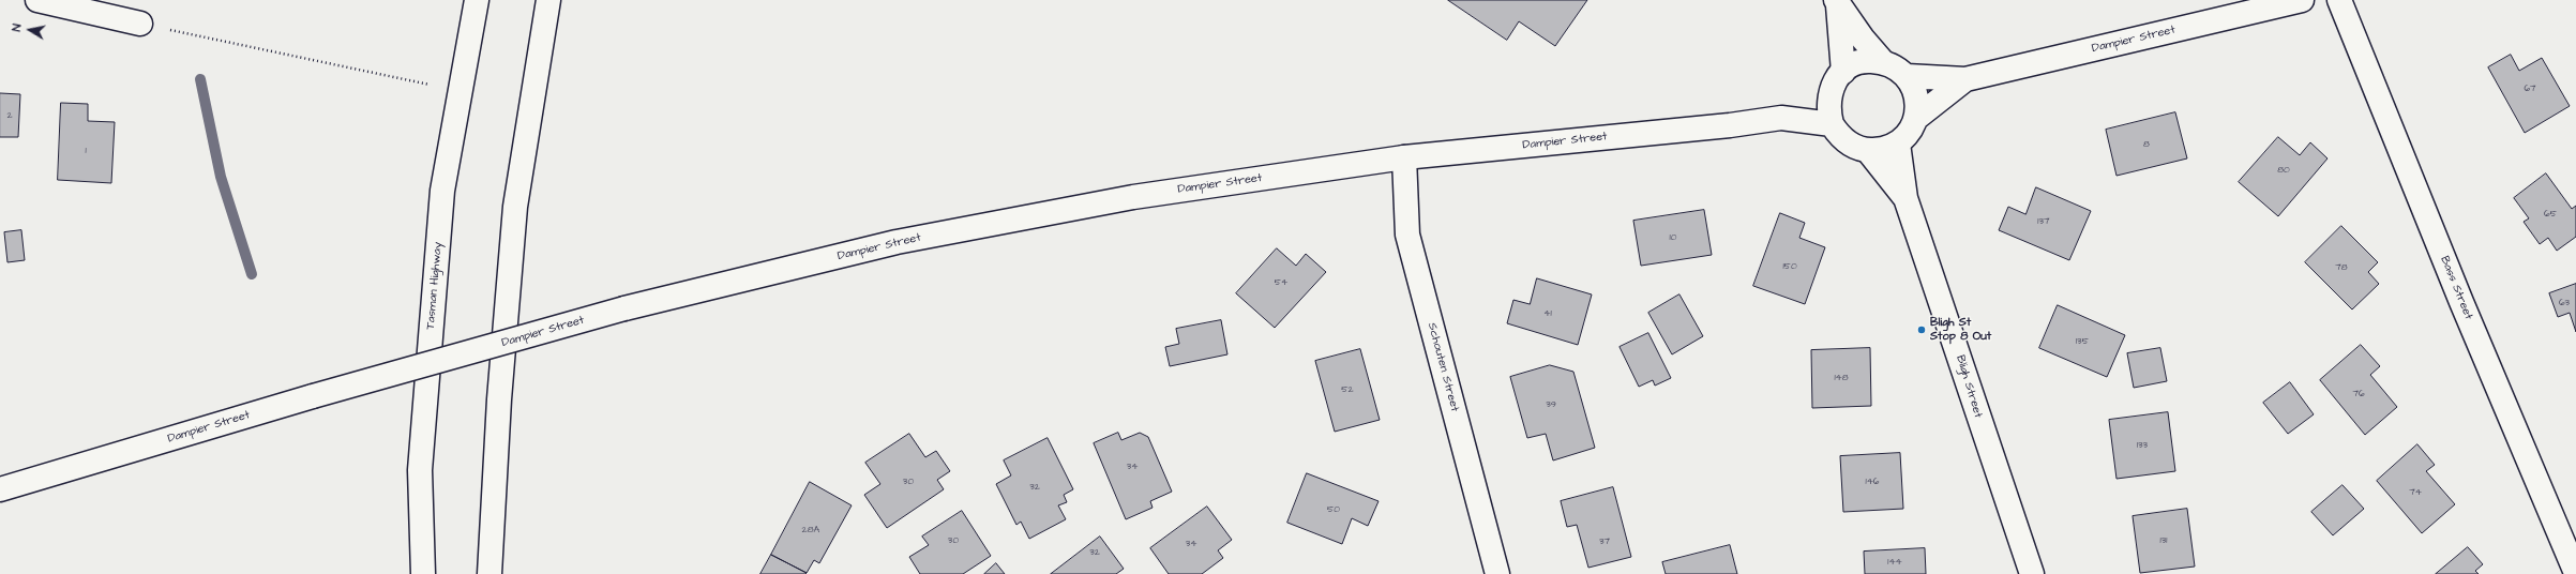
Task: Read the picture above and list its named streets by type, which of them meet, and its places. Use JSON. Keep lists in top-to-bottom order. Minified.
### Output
{"streets":{"main road":["Dampier Street","Tasman Highway","Bass Street","Schouten Street","Bligh Street"]},"crossings":[["Dampier Street","Schouten Street"]],"places":["Bligh St Stop 8 Out"],"house_numbers":["67","2","8","1","80","65","137","10","150","78","54","63","41","135","148","52","76","39","133","34","30","146","32","74","50","28A","30","131","37","34","32","144"],"north":"left"}
